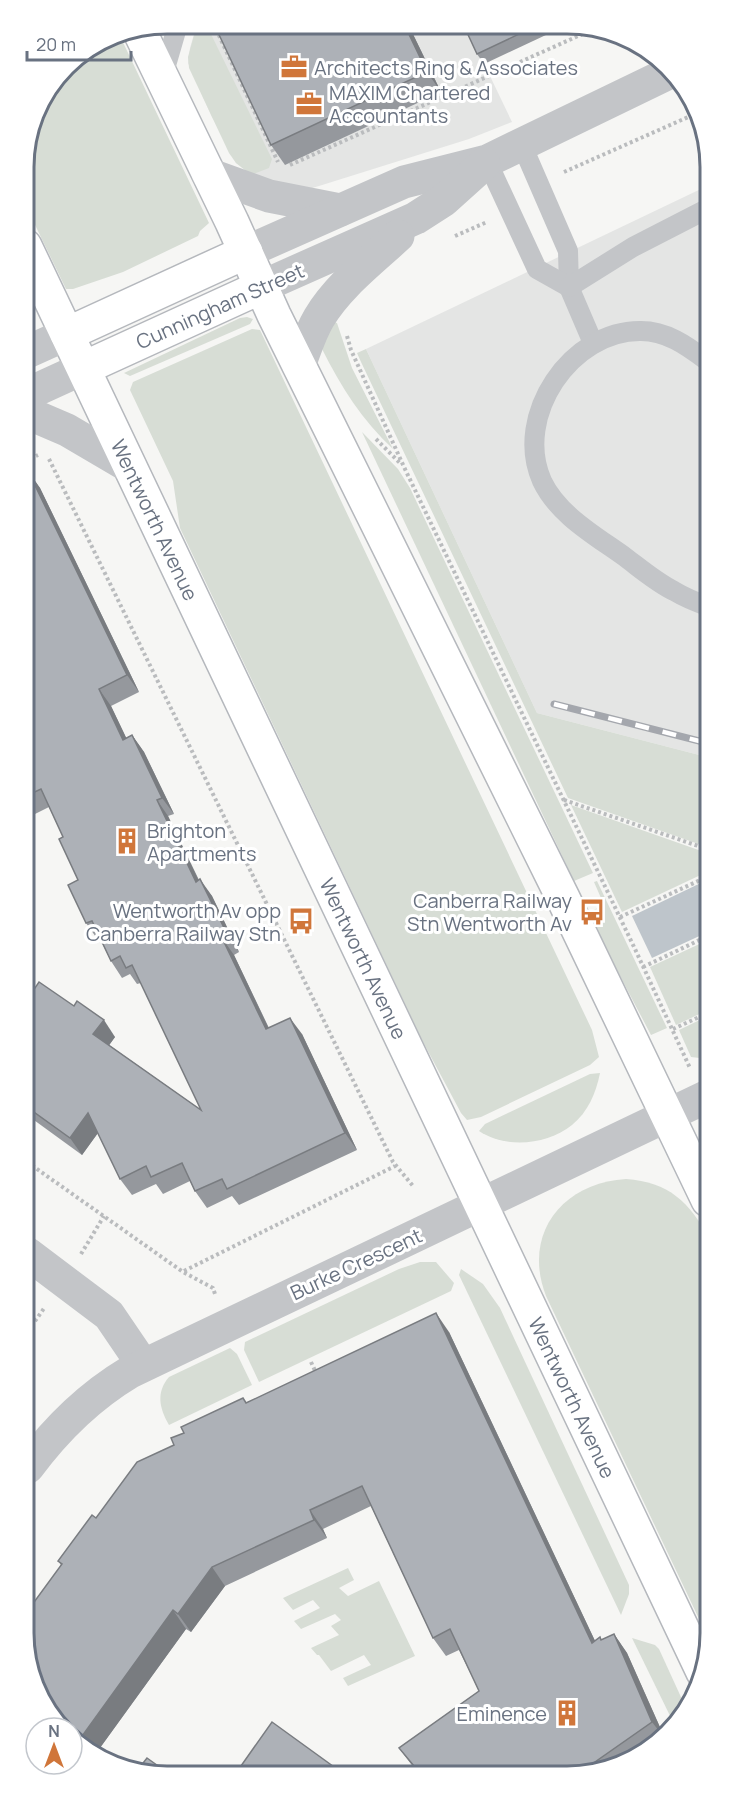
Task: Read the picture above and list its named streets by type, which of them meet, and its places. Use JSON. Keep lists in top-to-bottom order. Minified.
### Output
{"streets":{"main road":["Cunningham Street","Wentworth Avenue"],"street":["Burke Crescent"]},"crossings":[["Cunningham Street","Wentworth Avenue"],["Wentworth Avenue","Burke Crescent"]],"places":{"office":["Architects Ring & Associates","MAXIM Chartered Accountants"],"building":["Brighton Apartments","Eminence"],"bus stop":["Canberra Railway Stn Wentworth Av","Wentworth Av opp Canberra Railway Stn"]},"scale_bar":"20 m","north":"top"}
